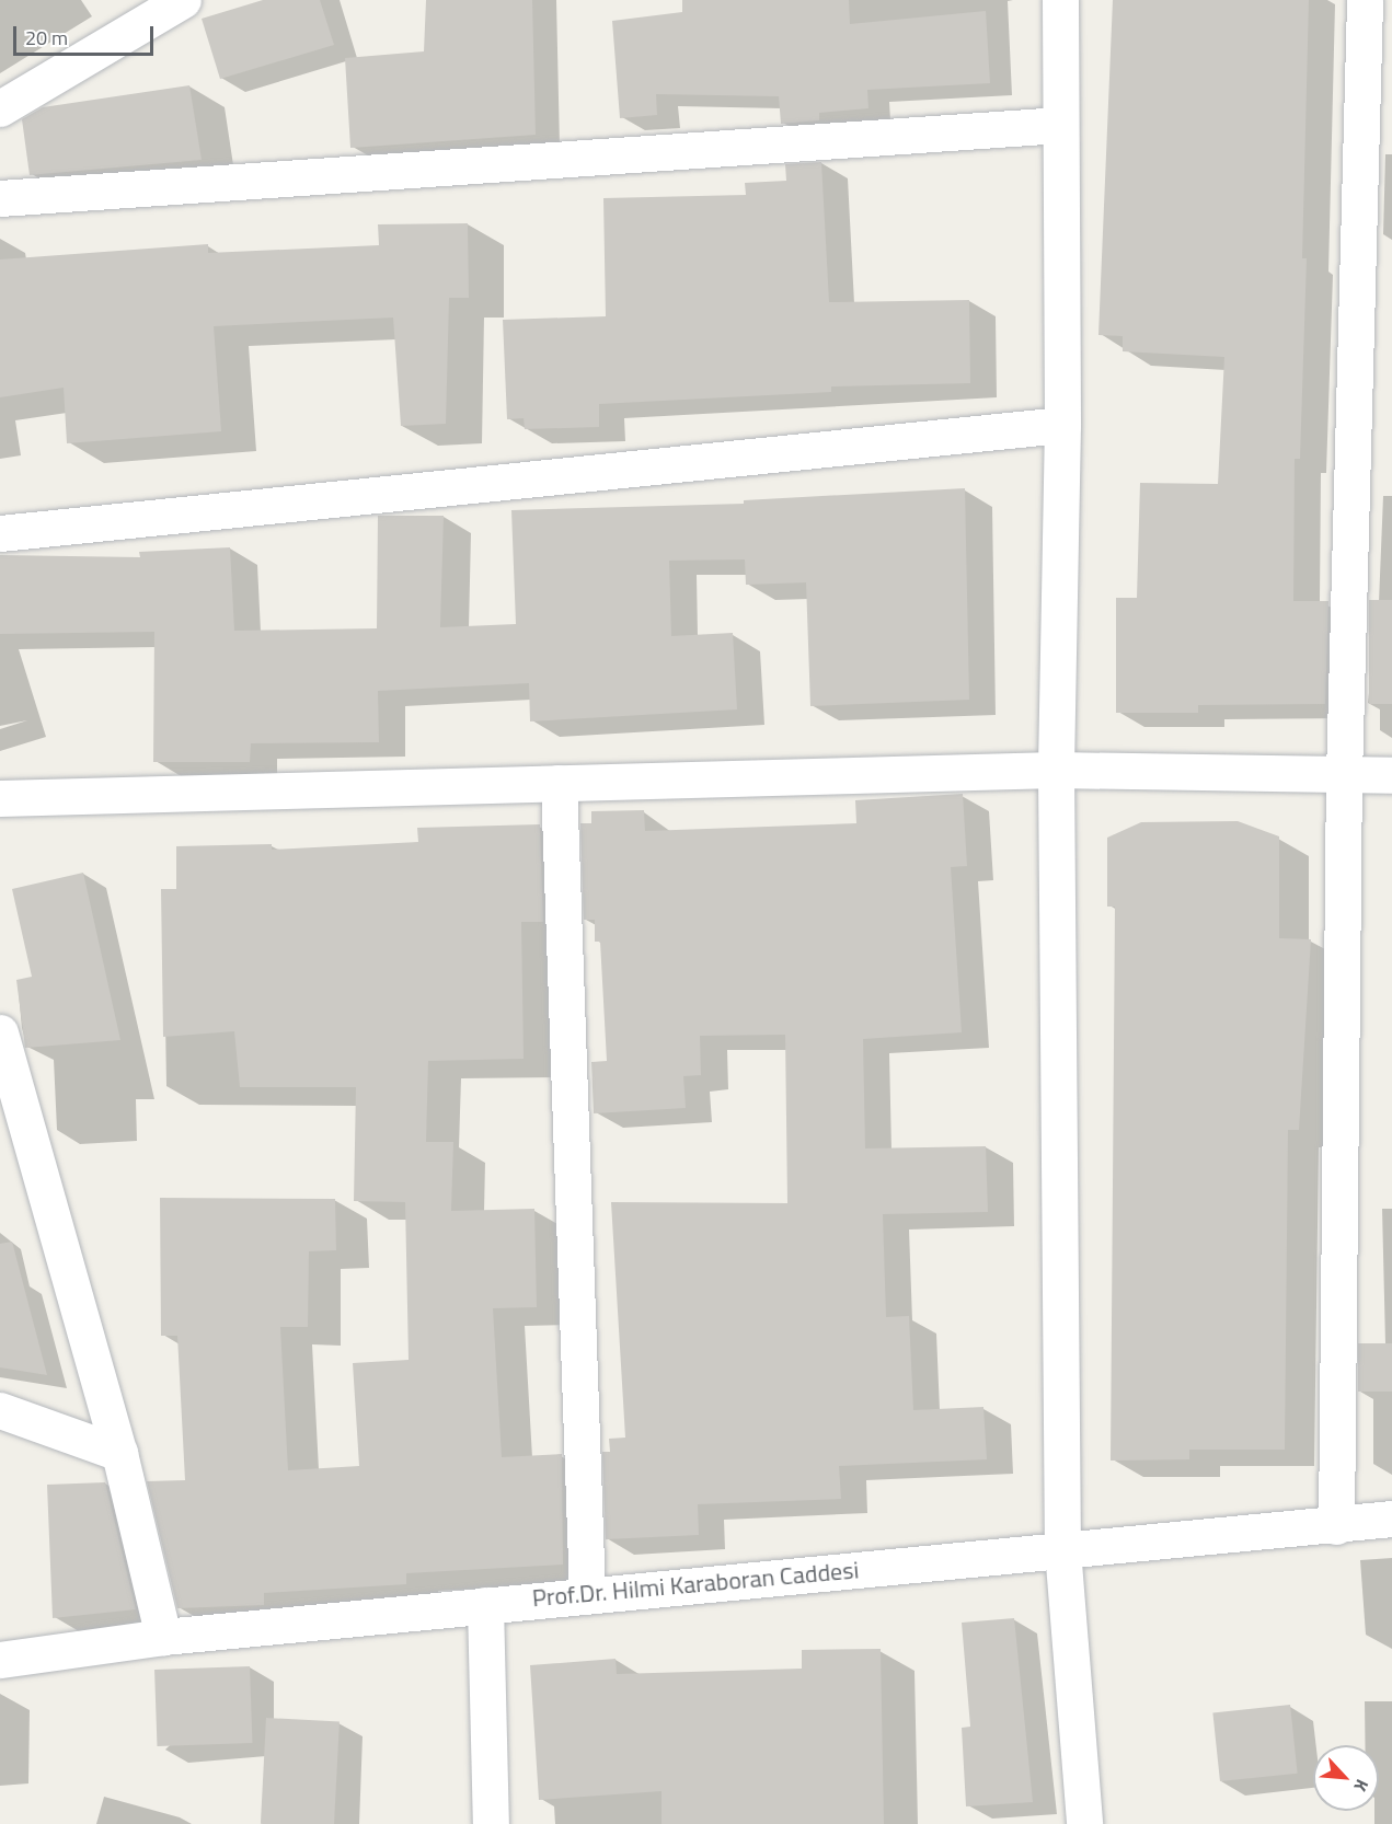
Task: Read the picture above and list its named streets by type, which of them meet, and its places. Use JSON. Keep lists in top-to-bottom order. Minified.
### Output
{"streets":{"street":["Prof.Dr. Hilmi Karaboran Caddesi"]},"scale_bar":"20 m","north":"bottom right"}
